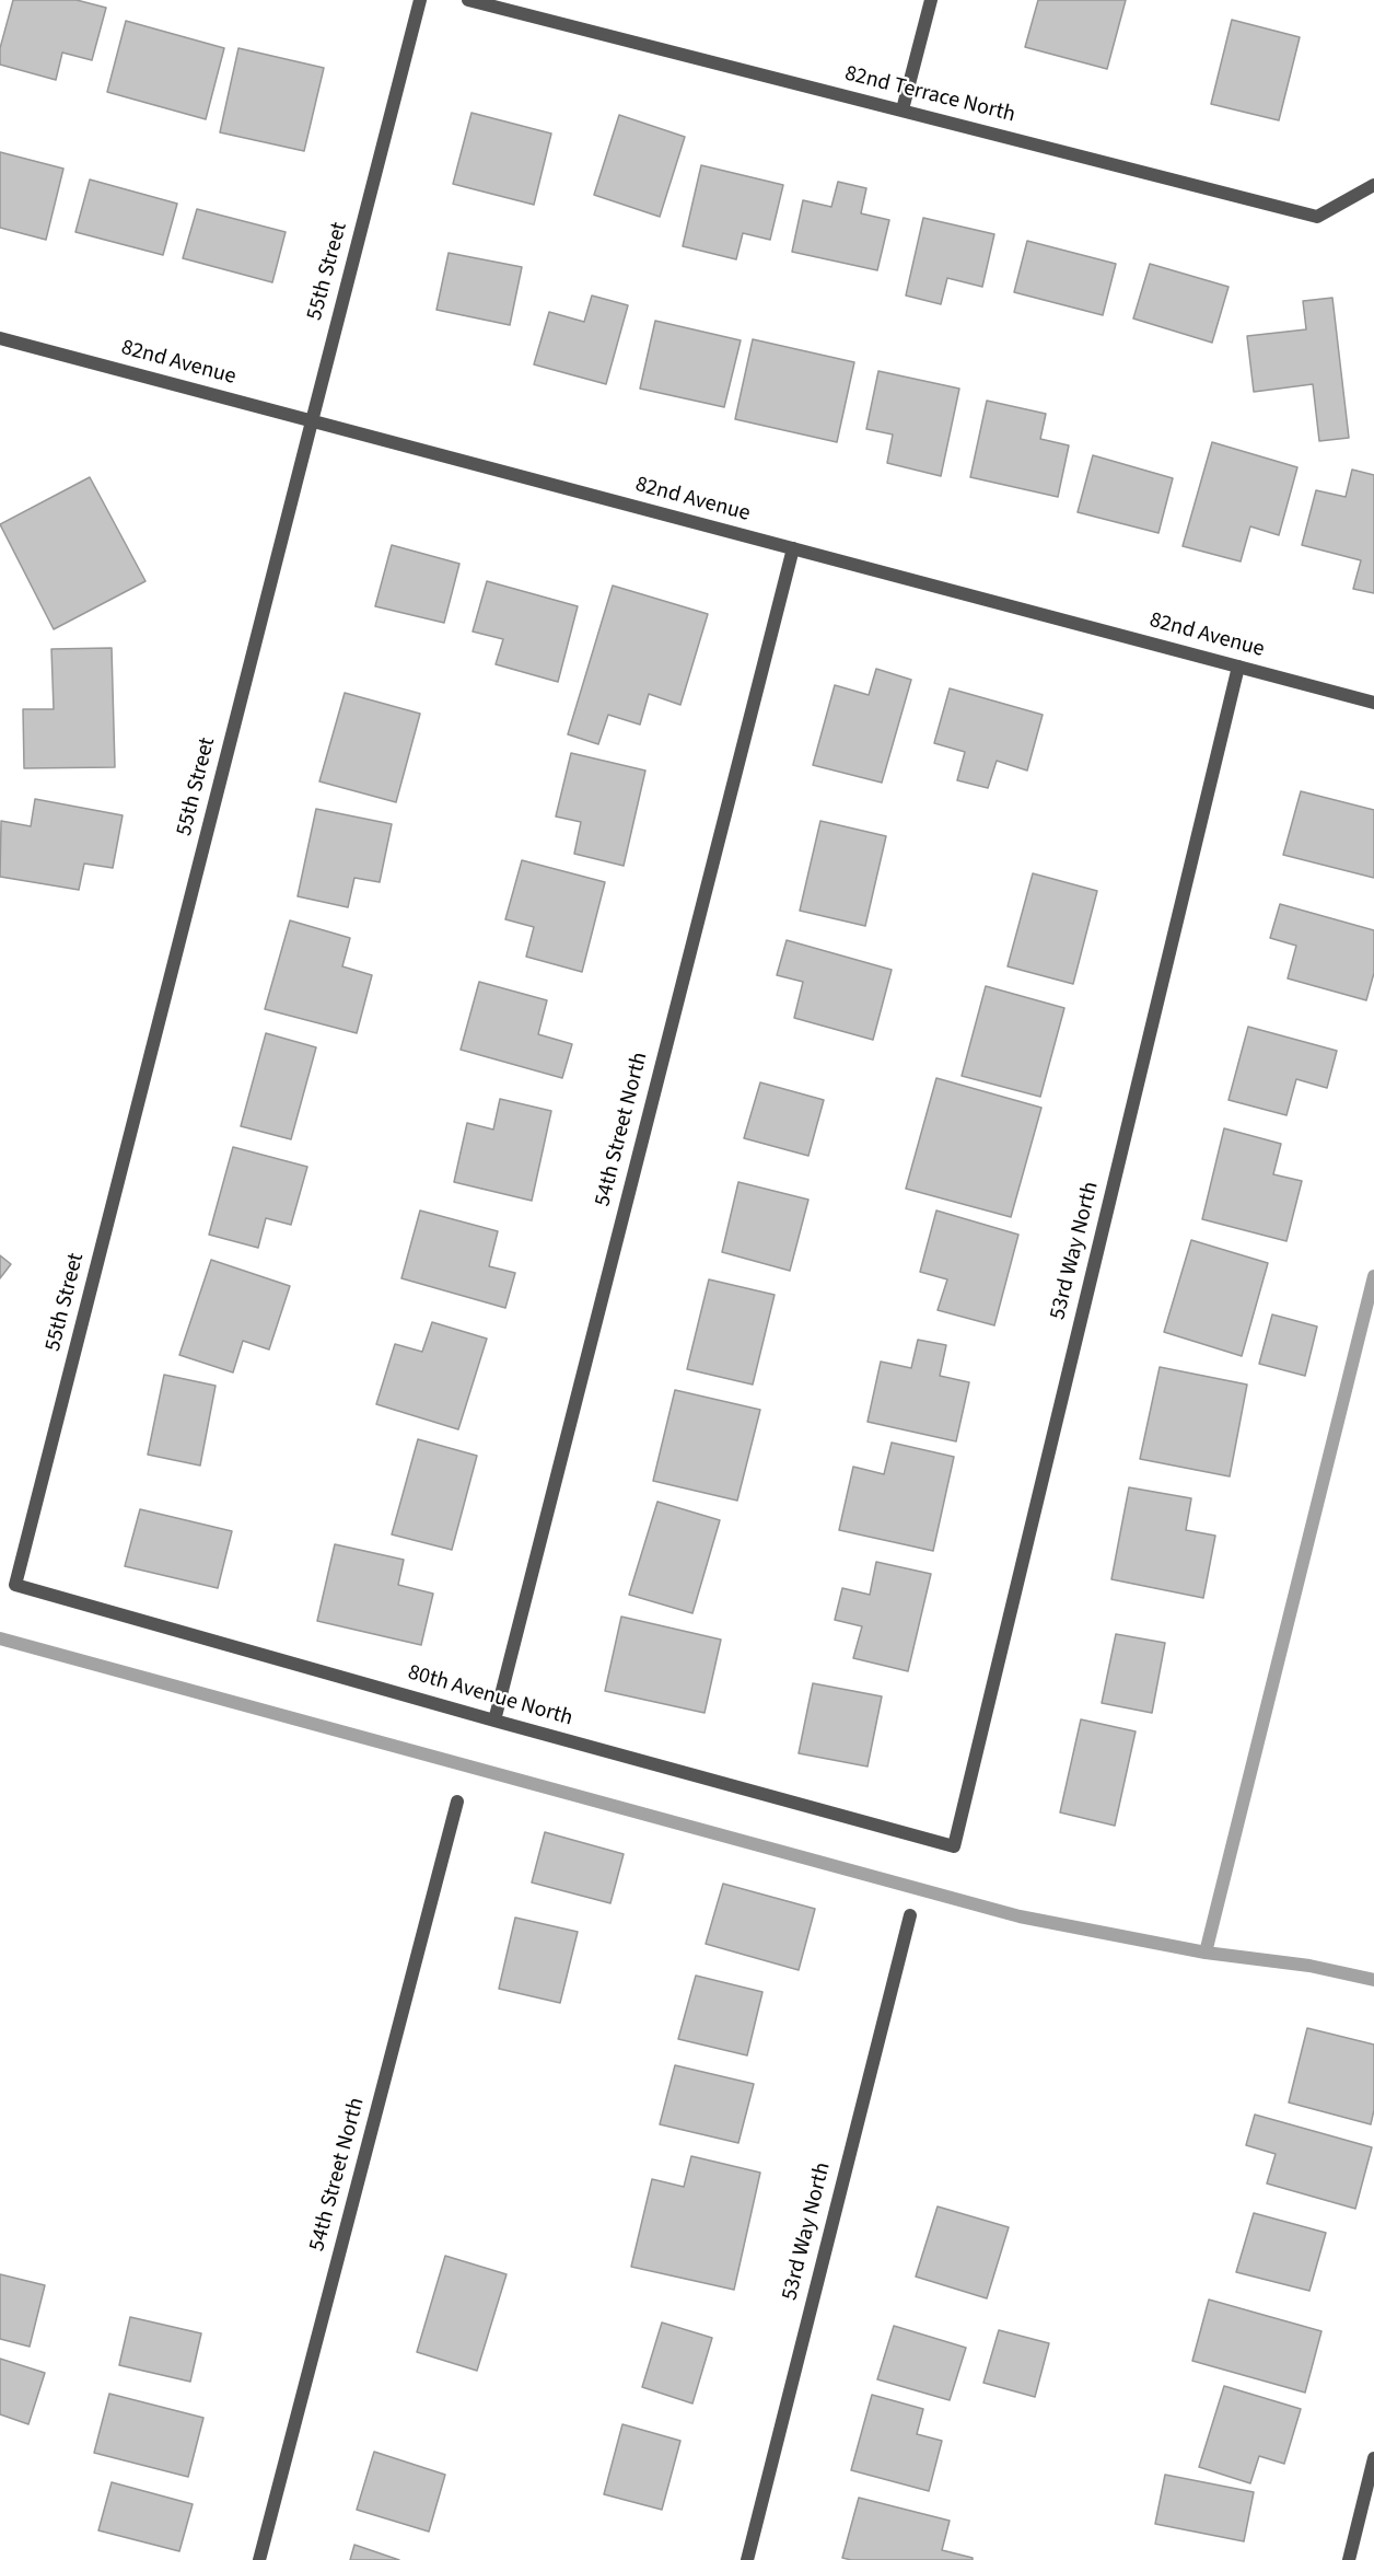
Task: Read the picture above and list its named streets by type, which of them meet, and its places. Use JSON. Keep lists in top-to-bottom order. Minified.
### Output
{"streets":{"street":["82nd Terrace North","55th Street","82nd Avenue","54th Street North","53rd Way North","80th Avenue North"]},"crossings":[["55th Street","82nd Avenue"],["55th Street","80th Avenue North"],["82nd Avenue","54th Street North"],["82nd Avenue","53rd Way North"],["54th Street North","80th Avenue North"],["53rd Way North","80th Avenue North"]]}
